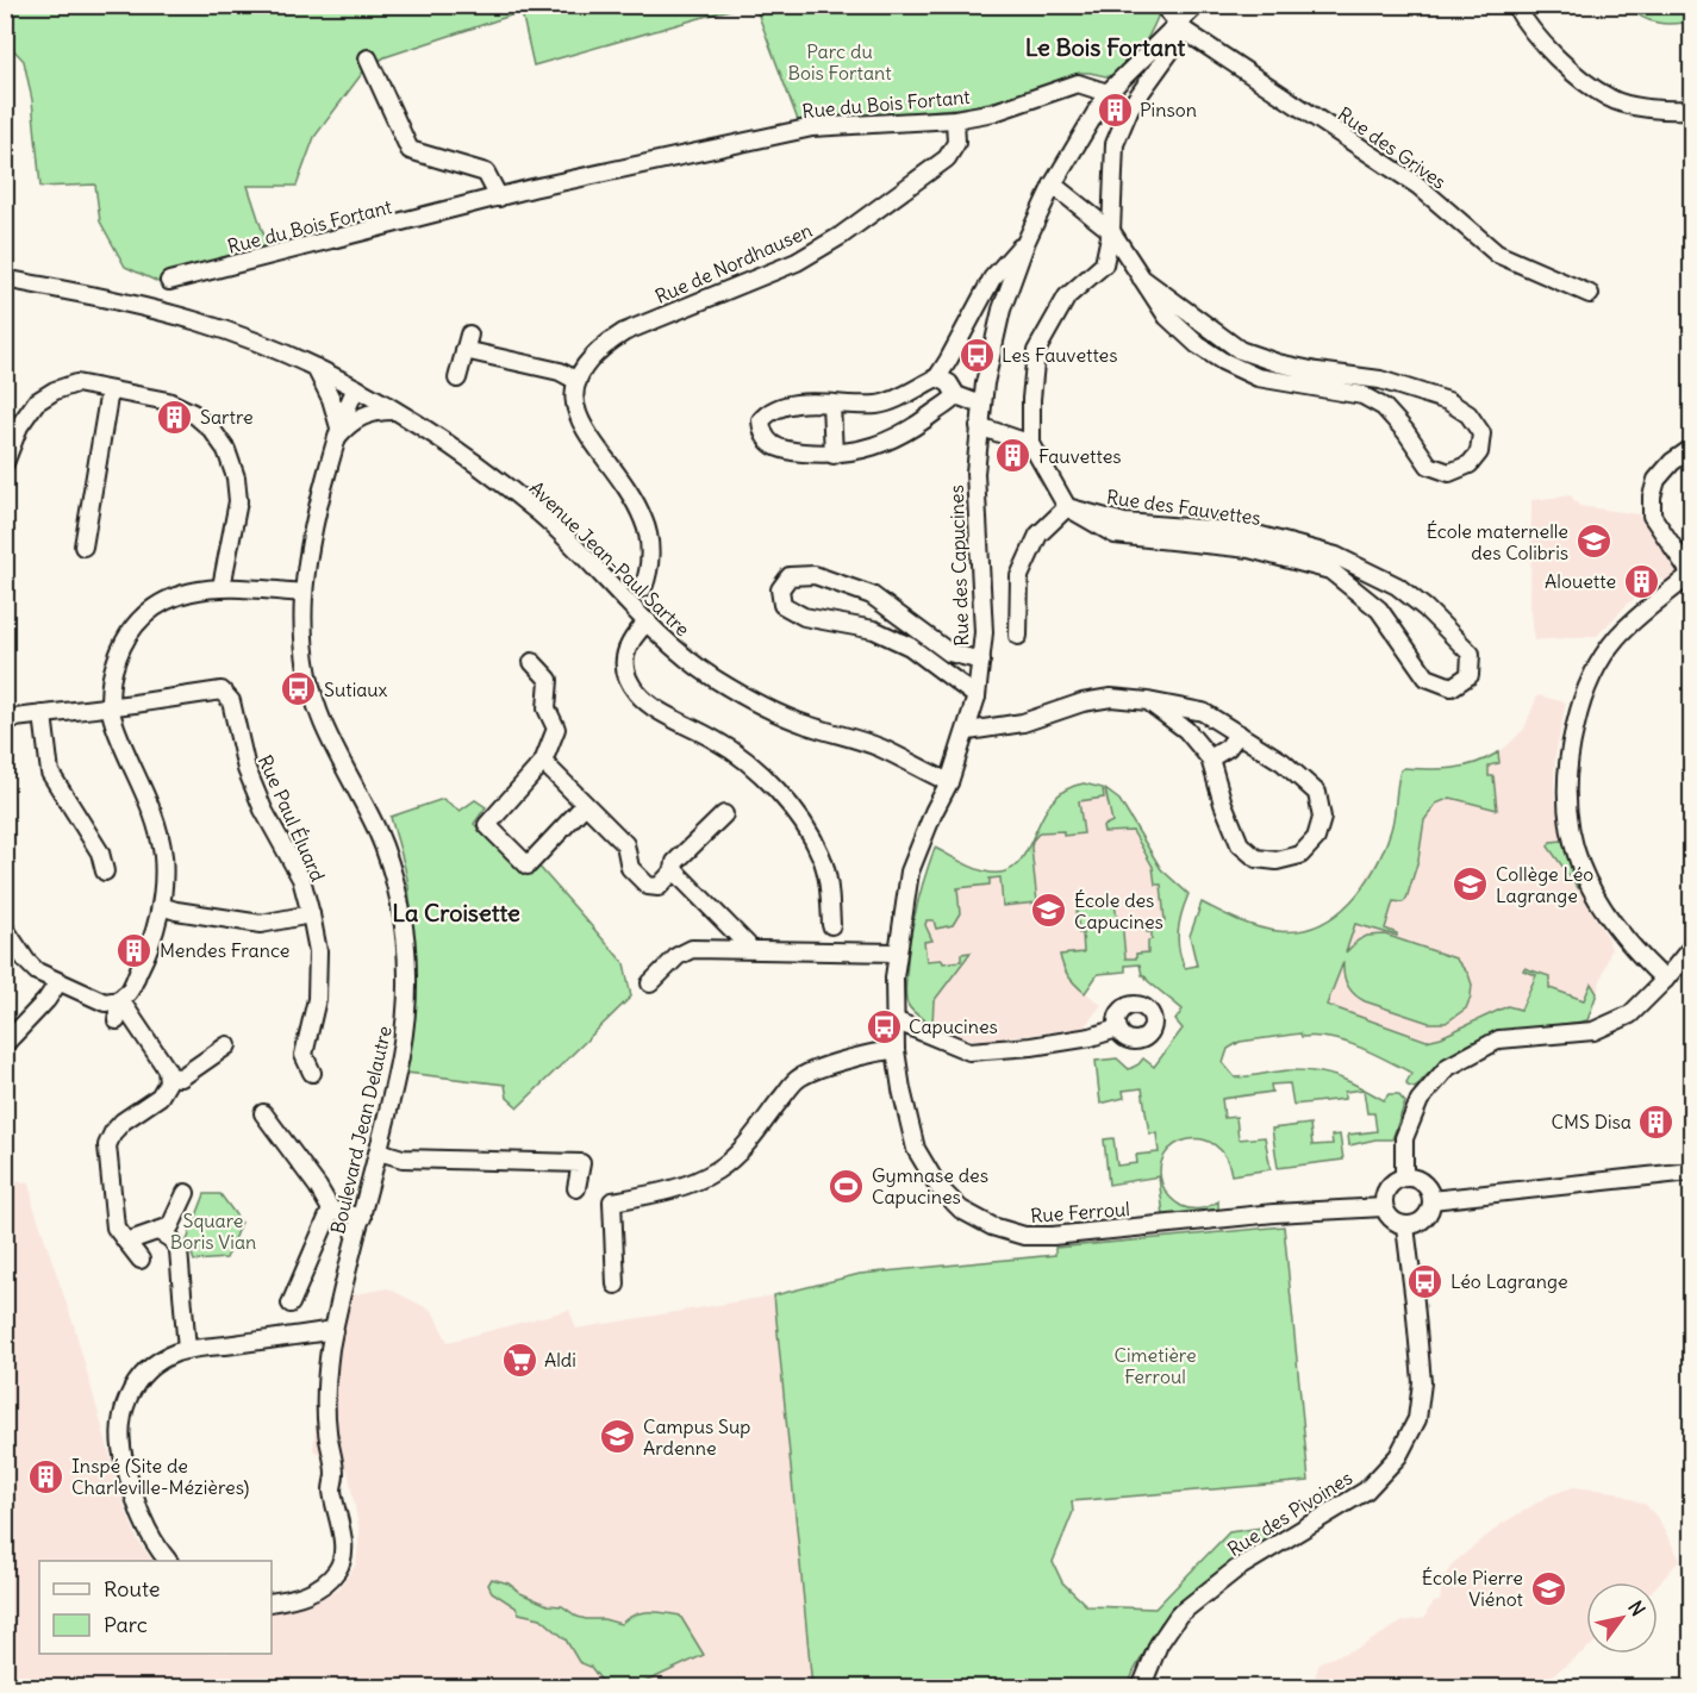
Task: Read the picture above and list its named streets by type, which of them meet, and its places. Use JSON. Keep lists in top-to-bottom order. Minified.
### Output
{"streets":{"street":["Rue du Bois Fortant","Rue des Grives","Rue de Nordhausen","Rue des Fauvettes","Avenue Jean-Paul Sartre","Rue des Capucines","Rue Paul Éluard","Boulevard Jean Delautre","Rue Ferroul","Rue des Pivoines"]},"crossings":[["Rue du Bois Fortant","Rue de Nordhausen"],["Rue du Bois Fortant","Rue des Capucines"],["Avenue Jean-Paul Sartre","Rue des Capucines"],["Avenue Jean-Paul Sartre","Boulevard Jean Delautre"],["Rue des Capucines","Rue Ferroul"],["Rue Ferroul","Rue des Pivoines"]],"districts":["Le Bois Fortant","La Croisette"],"parks":["Parc du Bois Fortant","Square Boris Vian","Cimetière Ferroul"],"places":{"building":["Pinson","Sartre","Fauvettes","Alouette","Mendes France","CMS Disa","Inspé (Site de Charleville-Mézières)"],"bus stop":["Les Fauvettes","Sutiaux","Capucines","Léo Lagrange"],"school or university":["École maternelle des Colibris","Collège Léo Lagrange","École des Capucines","Campus Sup Ardenne","École Pierre Viénot"],"sports":["Gymnase des Capucines"],"supermarket":["Aldi"]},"legend":["Route","Parc"],"north":"top right"}
